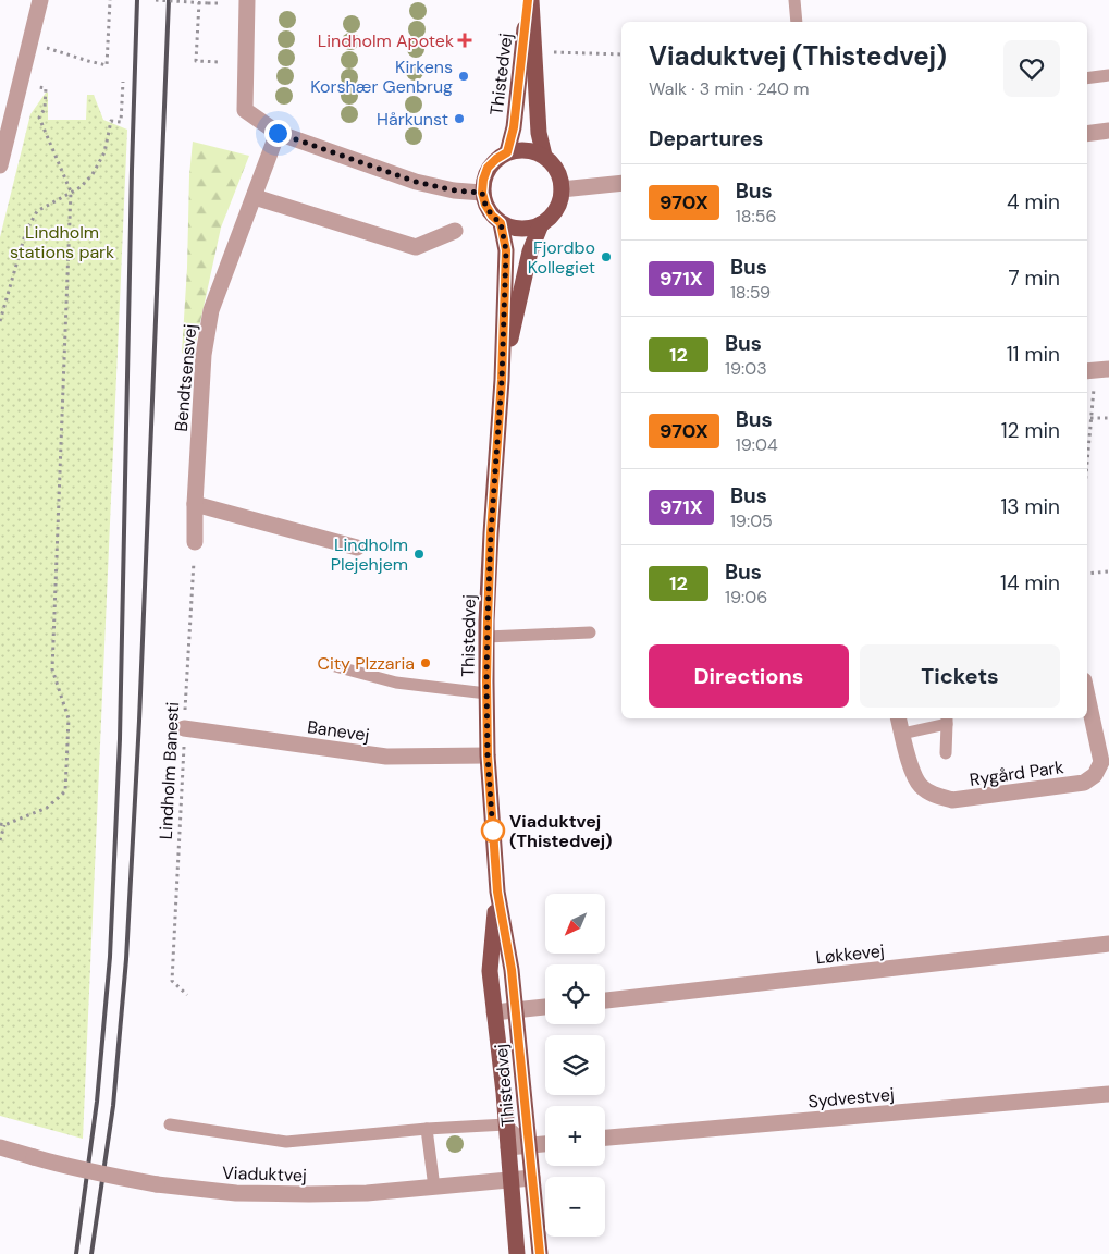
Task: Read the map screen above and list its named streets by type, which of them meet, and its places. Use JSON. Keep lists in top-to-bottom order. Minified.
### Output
{"streets":{"main road":["Thistedvej"],"street":["Bendtsensvej","Banevej","Rygård Park","Løkkevej","Sydvestvej","Viaduktvej"],"path":["Lindholm Banesti"]},"crossings":[["Thistedvej","Banevej"],["Thistedvej","Viaduktvej"],["Bendtsensvej","Lindholm Banesti"],["Banevej","Lindholm Banesti"]],"parks":["Lindholm stations park"],"places":{"health":["Lindholm Apotek"],"other":["Kirkens Korshær Genbrug","Hårkunst","Fjordbo Kollegiet","Lindholm Plejehjem","City PIzzaria","Viaduktvej (Thistedvej)"]},"lines":["bus line 970X"],"north":"bottom left","page":{"heading":[["Viaduktvej (Thistedvej)","Walk · 3 min · 240 m"],"Departures"],"list":[{"mark":"970X","name":"Bus","note":"18:56","value":"4 min"},{"mark":"971X","name":"Bus","note":"18:59","value":"7 min"},{"mark":"12","name":"Bus","note":"19:03","value":"11 min"},{"mark":"970X","name":"Bus","note":"19:04","value":"12 min"},{"mark":"971X","name":"Bus","note":"19:05","value":"13 min"},{"mark":"12","name":"Bus","note":"19:06","value":"14 min"}],"buttons":["Directions","Tickets"],"map_buttons":["+","−"]}}
